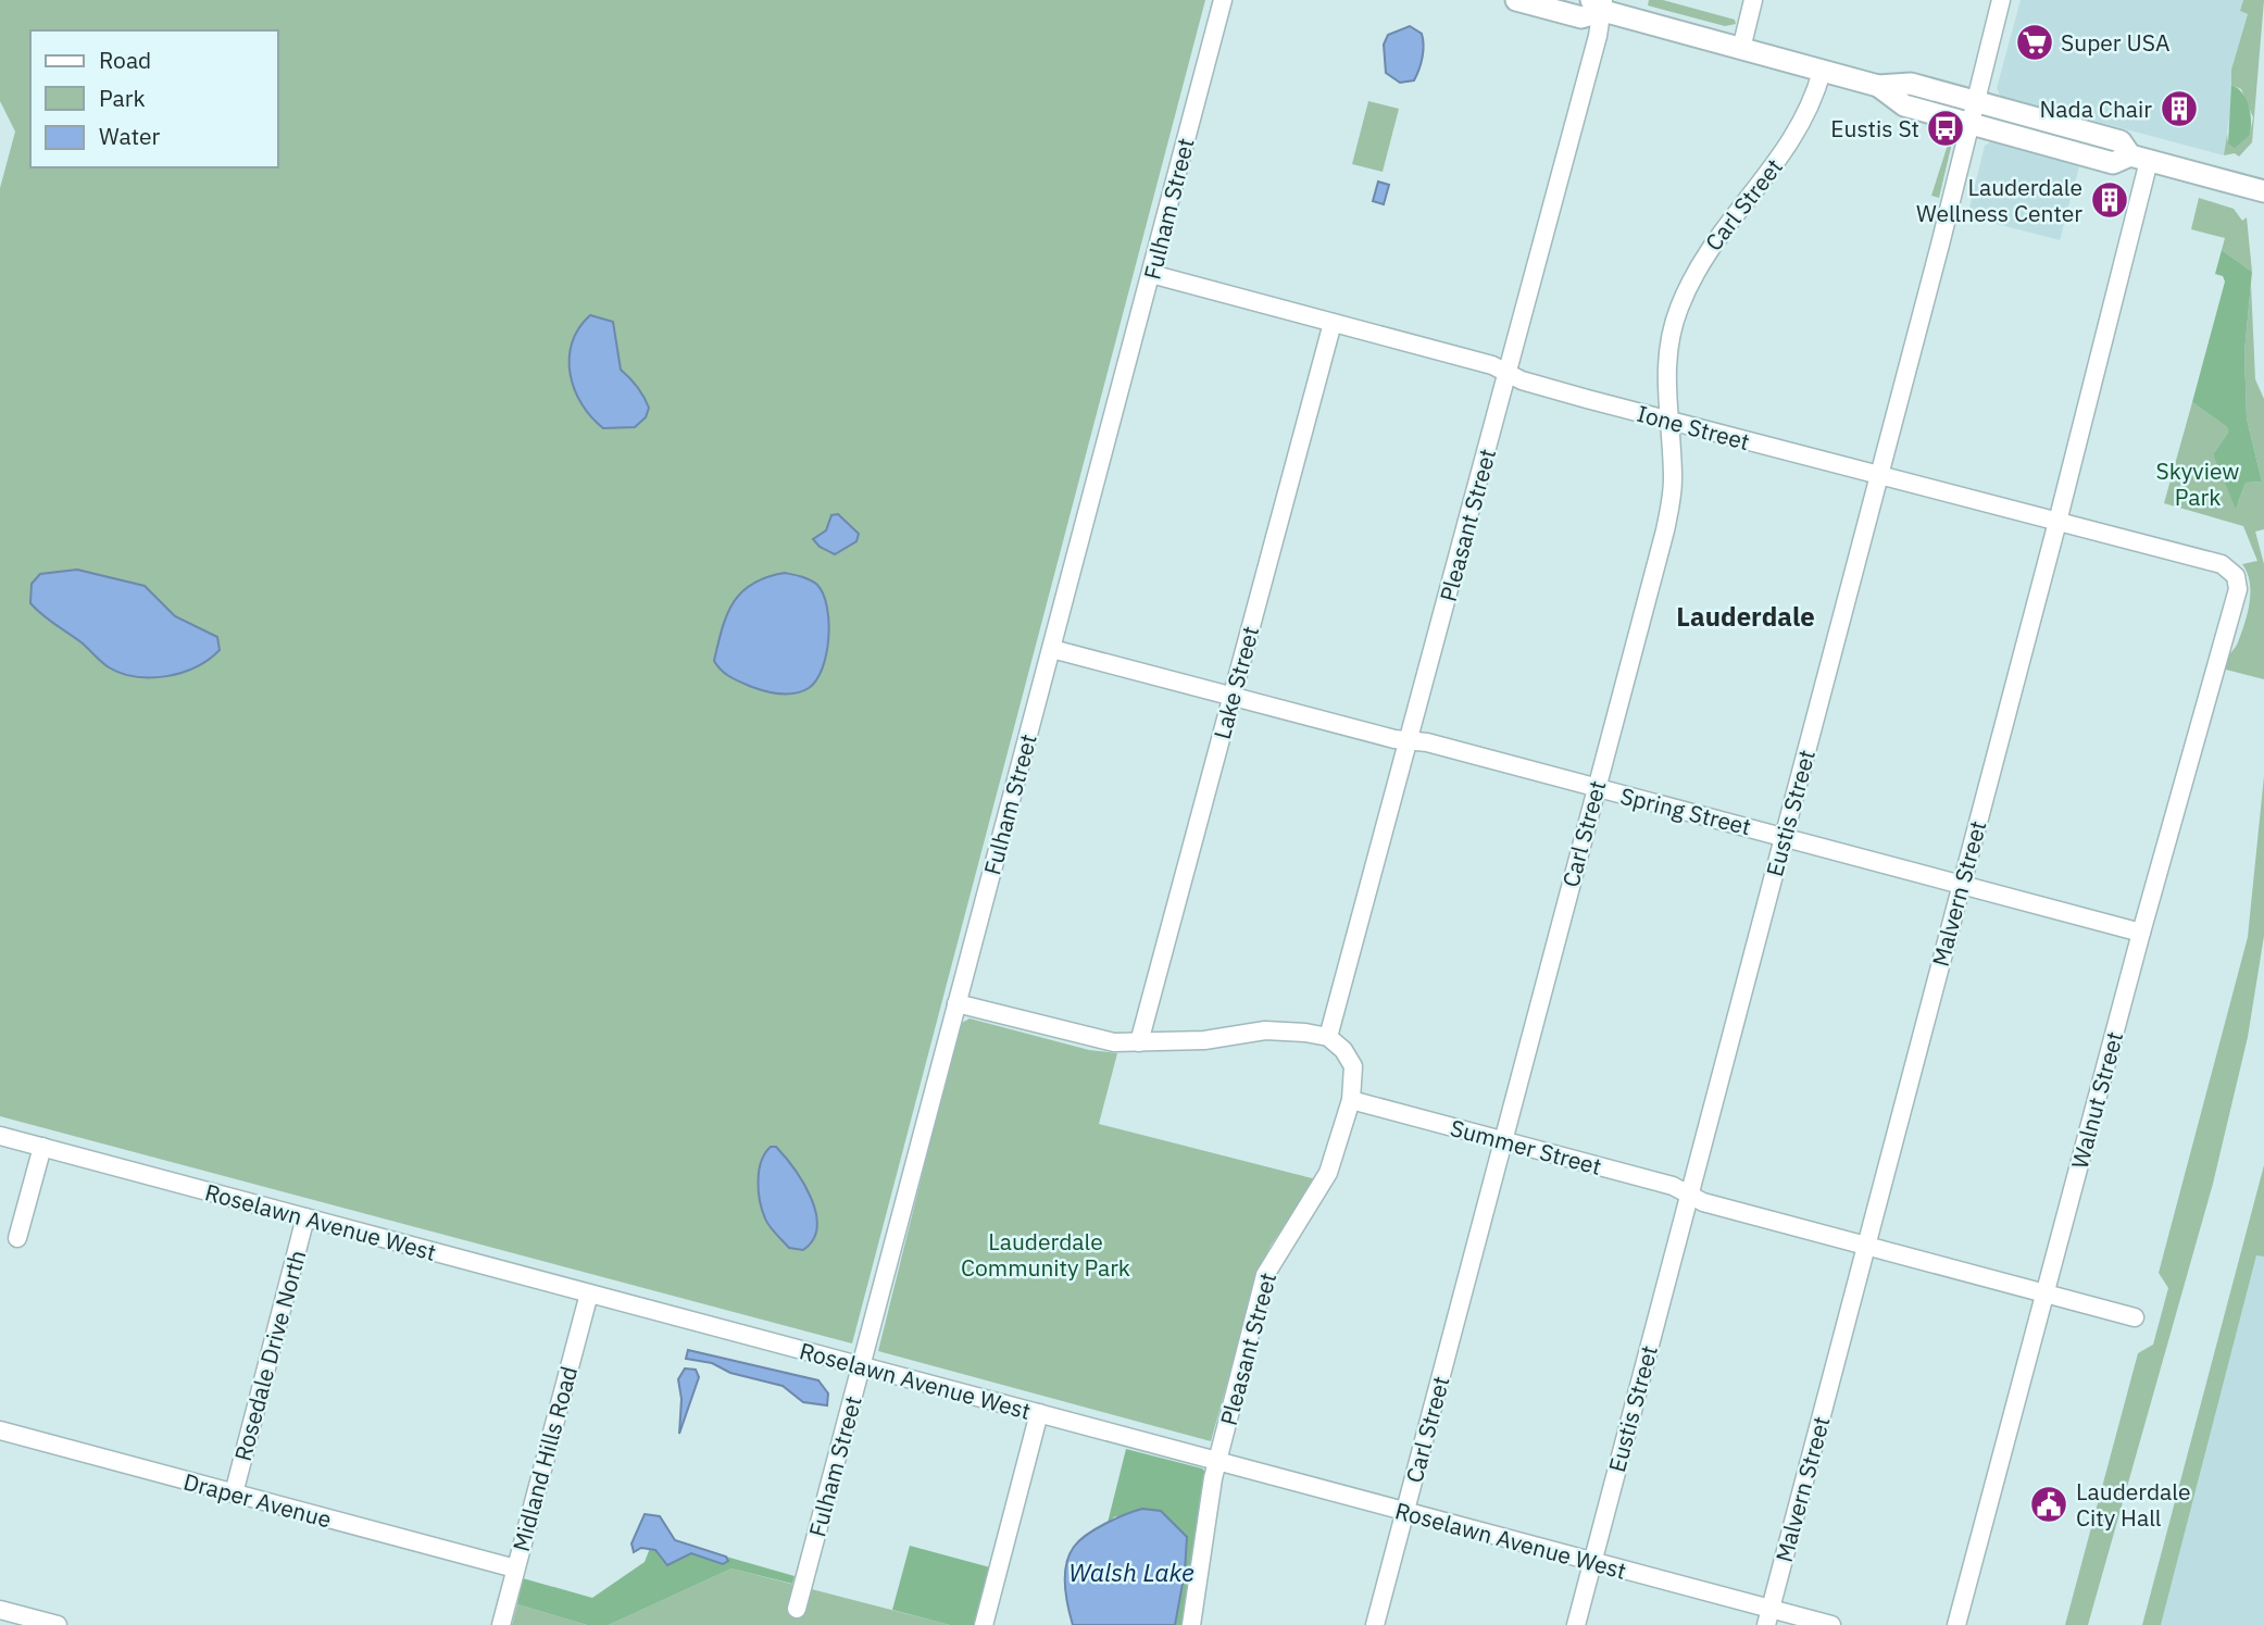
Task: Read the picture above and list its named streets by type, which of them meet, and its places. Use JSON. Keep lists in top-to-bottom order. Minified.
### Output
{"streets":{"street":["Carl Street","Fulham Street","Ione Street","Pleasant Street","Lake Street","Spring Street","Eustis Street","Malvern Street","Walnut Street","Summer Street","Roselawn Avenue West","Rosedale Drive North","Midland Hills Road","Draper Avenue"]},"crossings":[["Carl Street","Ione Street"],["Carl Street","Spring Street"],["Carl Street","Summer Street"],["Carl Street","Roselawn Avenue West"],["Fulham Street","Ione Street"],["Fulham Street","Spring Street"],["Fulham Street","Roselawn Avenue West"],["Ione Street","Pleasant Street"],["Ione Street","Lake Street"],["Ione Street","Eustis Street"],["Ione Street","Malvern Street"],["Ione Street","Walnut Street"],["Pleasant Street","Spring Street"],["Pleasant Street","Summer Street"],["Pleasant Street","Roselawn Avenue West"],["Lake Street","Spring Street"],["Spring Street","Eustis Street"],["Spring Street","Malvern Street"],["Spring Street","Walnut Street"],["Eustis Street","Summer Street"],["Eustis Street","Roselawn Avenue West"],["Malvern Street","Summer Street"],["Malvern Street","Roselawn Avenue West"],["Walnut Street","Summer Street"],["Roselawn Avenue West","Rosedale Drive North"],["Roselawn Avenue West","Midland Hills Road"],["Rosedale Drive North","Draper Avenue"],["Midland Hills Road","Draper Avenue"]],"districts":["Lauderdale"],"water":["Walsh Lake"],"parks":["Skyview Park","Lauderdale Community Park"],"places":{"supermarket":["Super USA"],"building":["Nada Chair","Lauderdale Wellness Center"],"bus stop":["Eustis St"],"public building":["Lauderdale City Hall"]},"legend":["Road","Park","Water"]}
